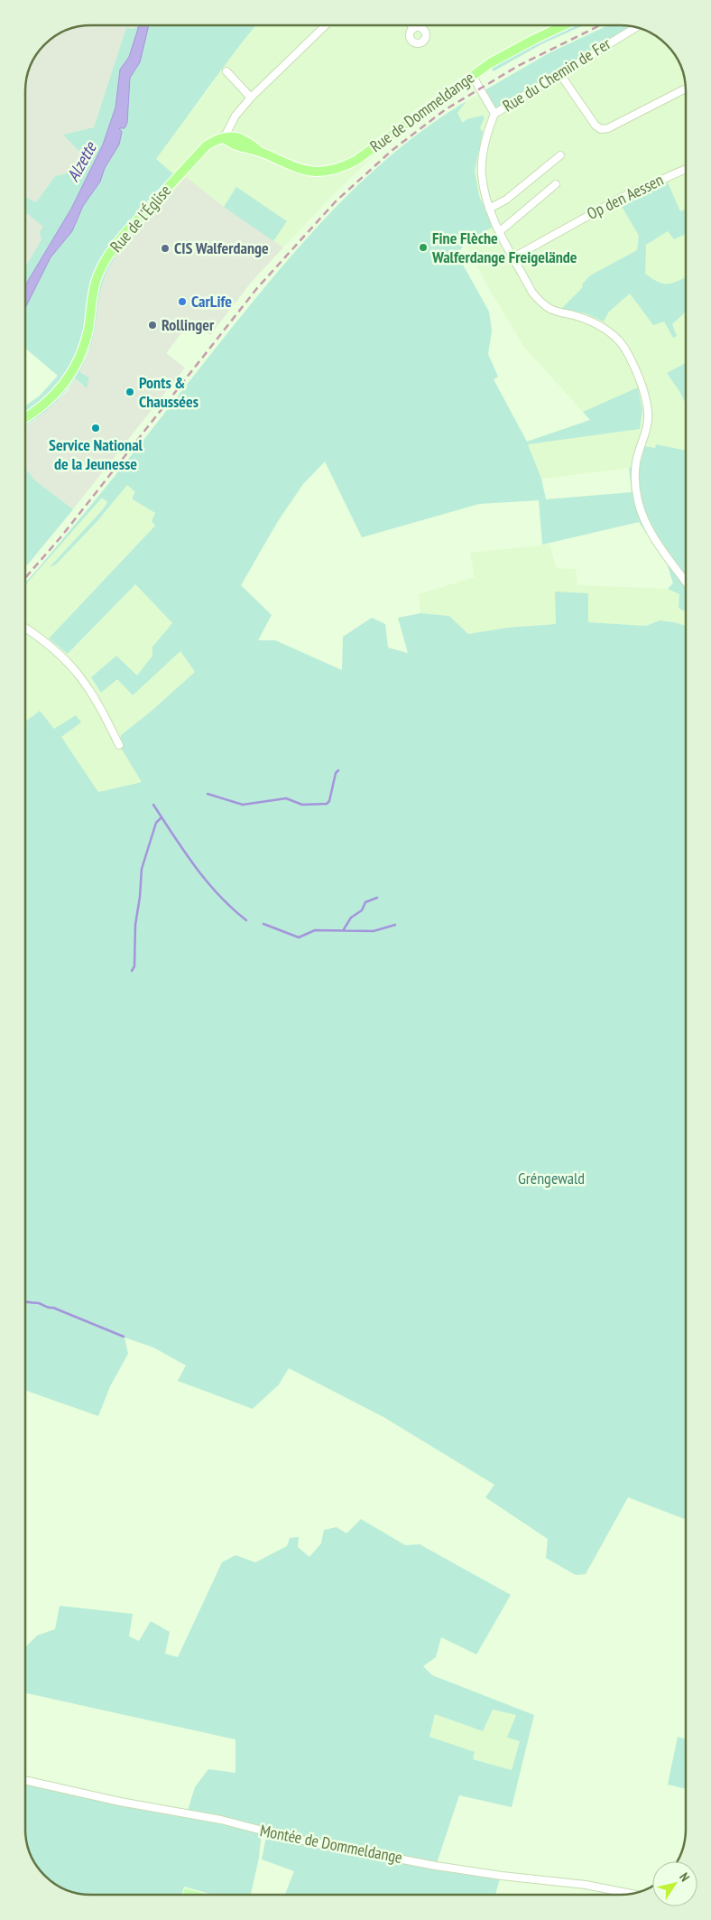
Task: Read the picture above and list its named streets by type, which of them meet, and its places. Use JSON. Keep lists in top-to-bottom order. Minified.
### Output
{"streets":{"main road":["Rue de Dommeldange","Rue de l'Église"],"street":["Rue du Chemin de Fer","Op den Aessen","Montée de Dommeldange"]},"crossings":[["Rue de Dommeldange","Rue de l'Église"]],"water":["Alzette"],"parks":["Gréngewald"],"places":["Fine Flèche Walferdange Freigelände","CIS Walferdange","CarLife","Rollinger","Ponts & Chaussées","Service National de la Jeunesse"],"north":"top right"}
